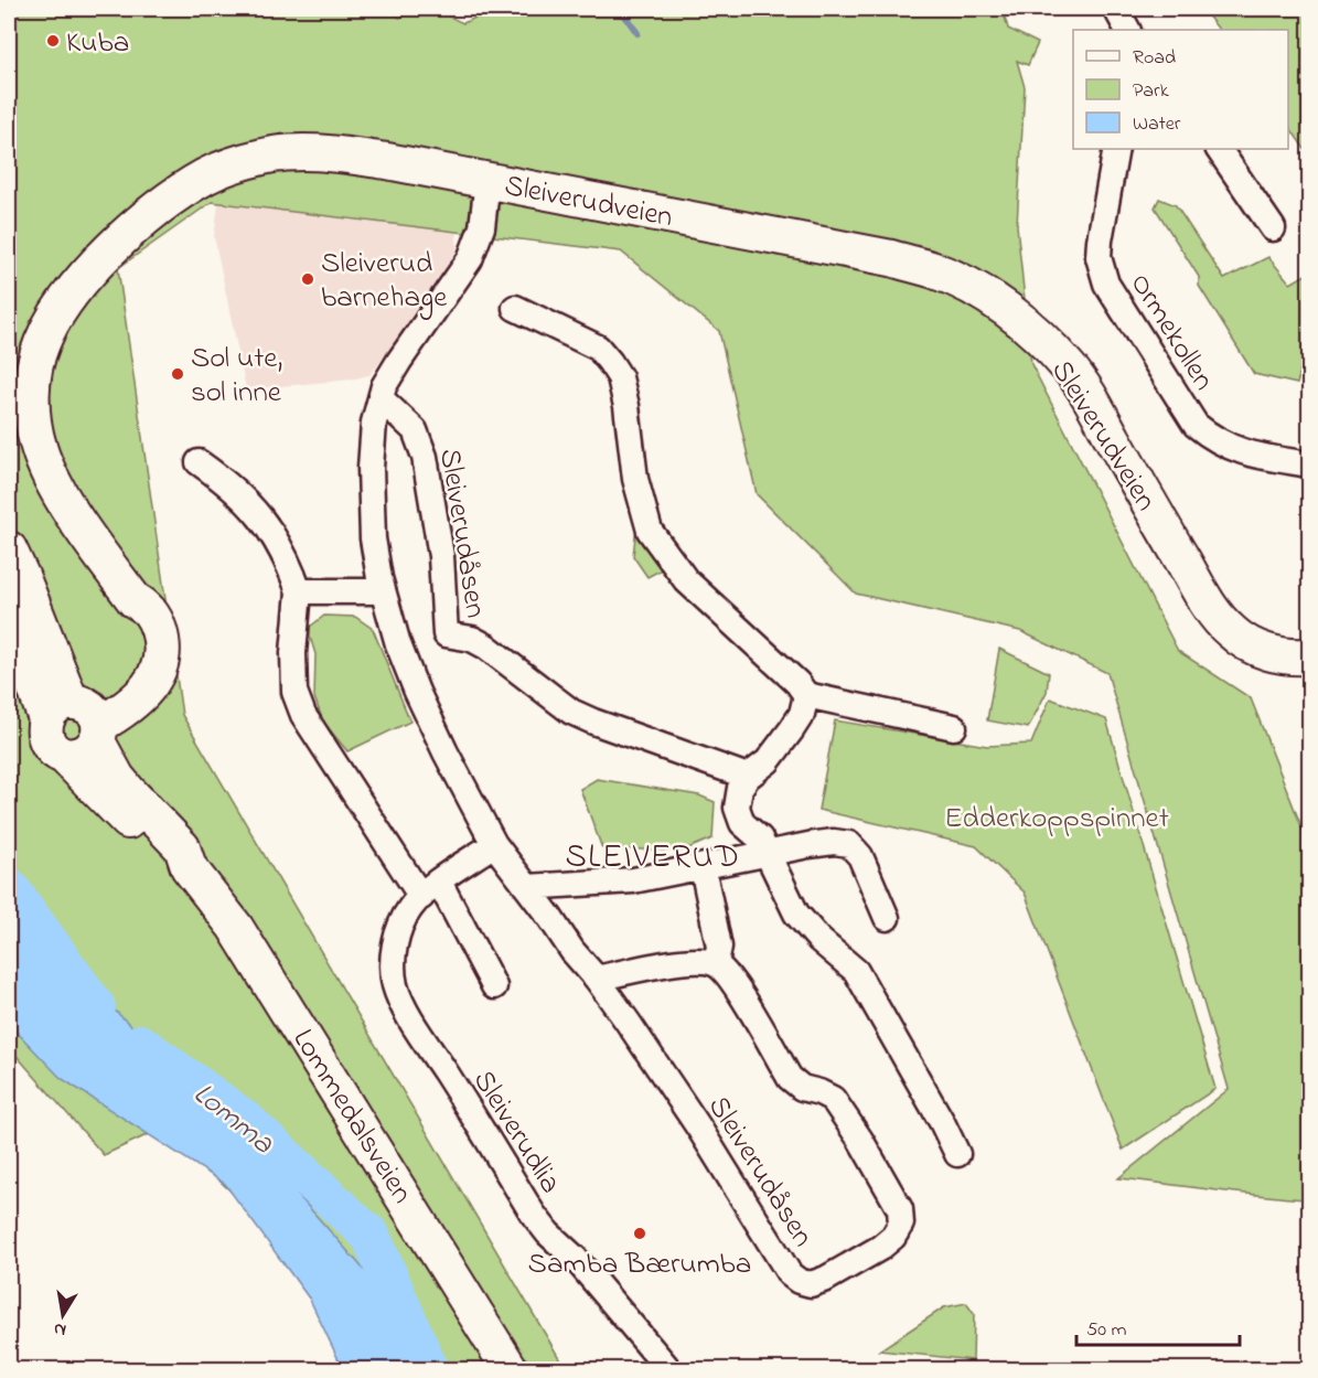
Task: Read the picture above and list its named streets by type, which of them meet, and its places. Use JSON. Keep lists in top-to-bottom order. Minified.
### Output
{"streets":{"street":["Sleiverudveien","Ormekollen","Sleiverudåsen","Lommedalsveien","Sleiverudlia"]},"crossings":[["Sleiverudveien","Sleiverudåsen"],["Sleiverudveien","Lommedalsveien"],["Sleiverudåsen","Sleiverudlia"]],"districts":["SLEIVERUD"],"water":["Lomma"],"parks":["Edderkoppspinnet"],"places":["Kuba","Sleiverud barnehage","Sol ute, sol inne","Samba Bærumba"],"legend":["Road","Park","Water"],"scale_bar":"50 m","north":"bottom"}
